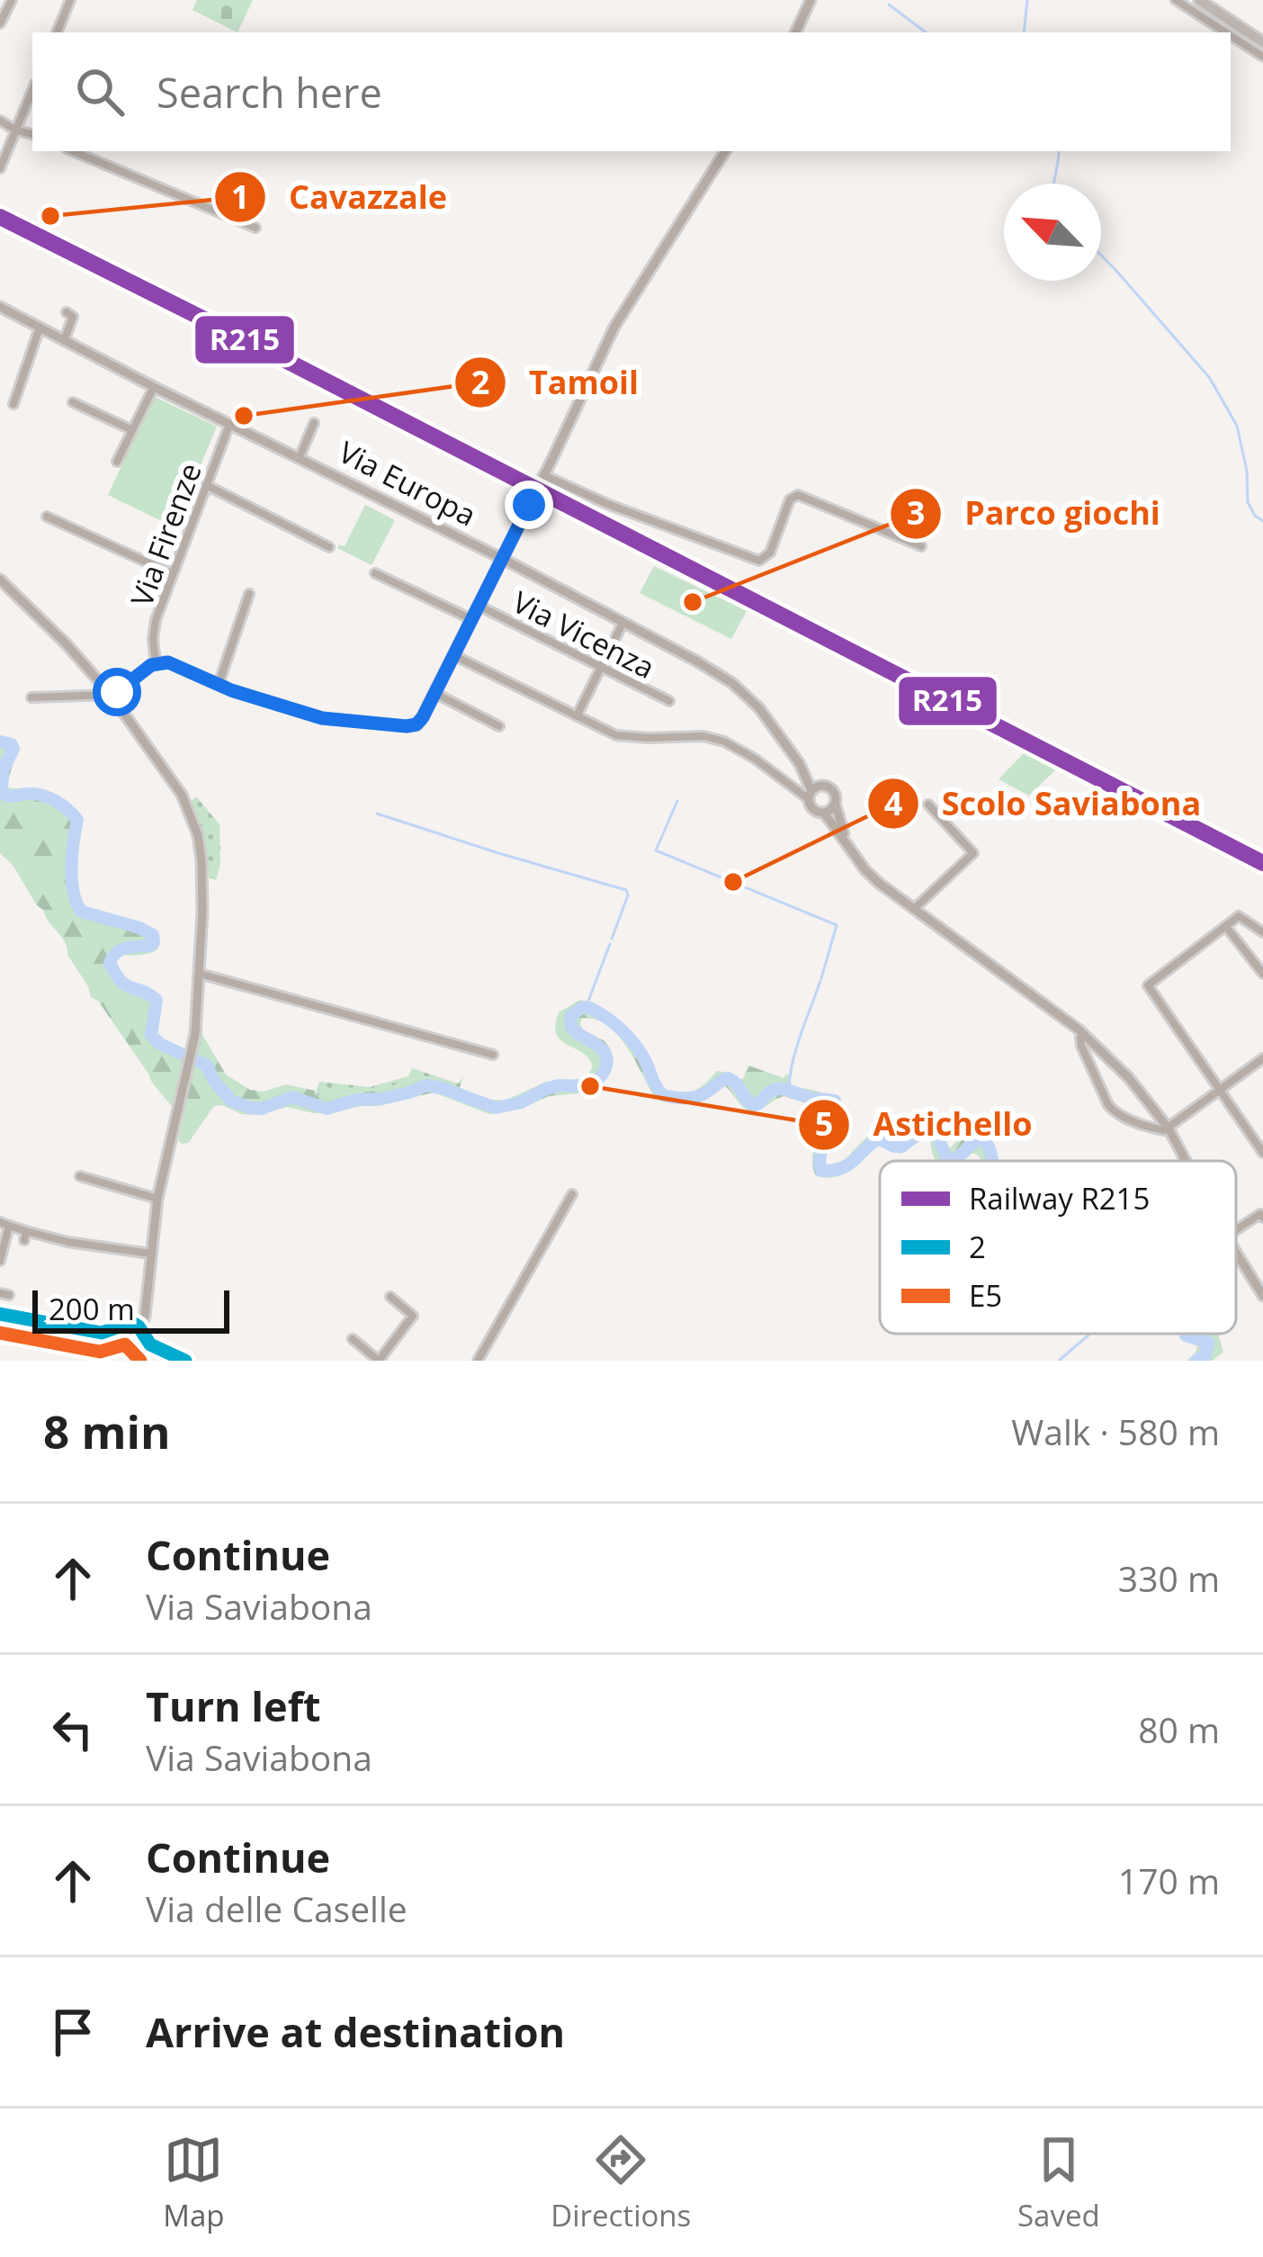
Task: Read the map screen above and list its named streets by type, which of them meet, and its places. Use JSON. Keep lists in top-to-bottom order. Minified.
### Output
{"streets":{"street":["Via Europa","Via Firenze","Via Vicenza"]},"crossings":[["Via Europa","Via Firenze"]],"places":["Cavazzale","Tamoil","Parco giochi","Scolo Saviabona","Astichello"],"lines":["rail line R215","transit line 2","transit line E5"],"legend":["Railway R215","2","E5"],"scale_bar":"200 m","north":"top left","page":{"search":"Search here","scale":"200 m","heading":["8 min","Walk · 580 m"],"list":[["Continue","Via Saviabona","330 m"],["Turn left","Via Saviabona","80 m"],["Continue","Via delle Caselle","170 m"],"Arrive at destination"],"nav":["Map","Directions","Saved"]}}
